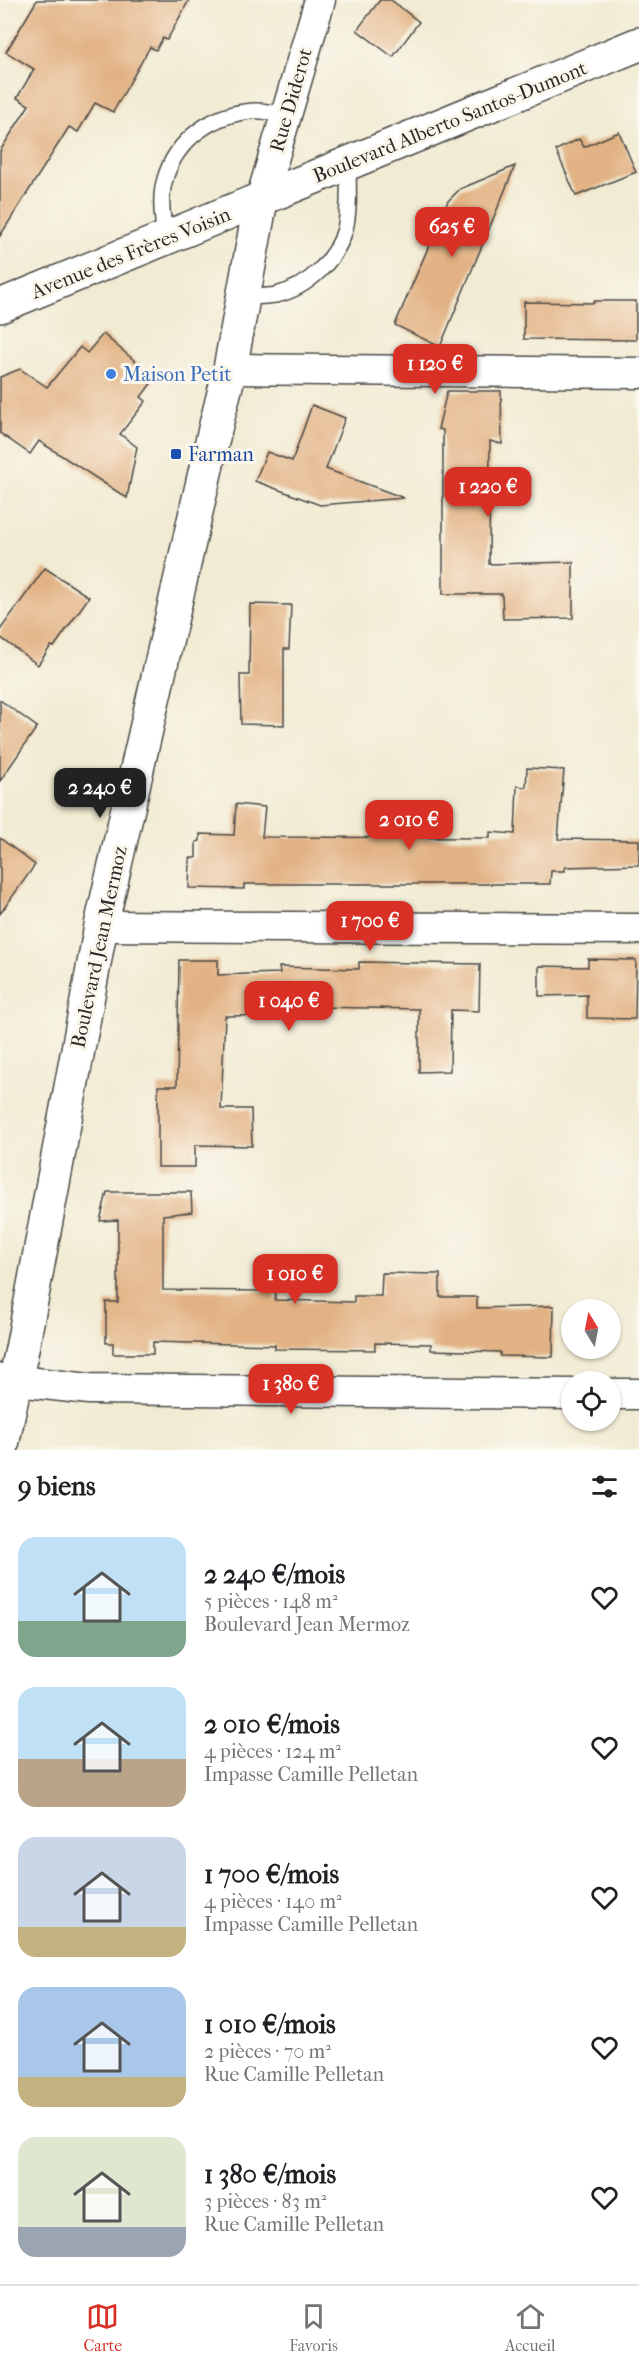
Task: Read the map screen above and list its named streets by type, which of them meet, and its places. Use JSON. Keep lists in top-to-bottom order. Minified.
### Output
{"streets":{"street":["Rue Diderot","Boulevard Alberto Santos-Dumont","Avenue des Frères Voisin","Boulevard Jean Mermoz"]},"crossings":[["Rue Diderot","Boulevard Alberto Santos-Dumont"],["Rue Diderot","Avenue des Frères Voisin"],["Rue Diderot","Boulevard Jean Mermoz"],["Boulevard Alberto Santos-Dumont","Avenue des Frères Voisin"],["Boulevard Alberto Santos-Dumont","Boulevard Jean Mermoz"],["Avenue des Frères Voisin","Boulevard Jean Mermoz"]],"places":{"other":["Maison Petit"],"transit":["Farman"]},"north":"top","page":{"price":["625 €","1 120 €","1 220 €","2 240 €","2 010 €","1 700 €","1 040 €","1 010 €","1 380 €"],"heading":"9 biens","list":[{"name":"2 240 €/mois","note":"5 pièces · 148 m² · Boulevard Jean Mermoz"},{"name":"2 010 €/mois","note":"4 pièces · 124 m² · Impasse Camille Pelletan"},{"name":"1 700 €/mois","note":"4 pièces · 140 m² · Impasse Camille Pelletan"},{"name":"1 010 €/mois","note":"2 pièces · 70 m² · Rue Camille Pelletan"},{"name":"1 380 €/mois","note":"3 pièces · 83 m² · Rue Camille Pelletan"}],"tabs":["Carte","Favoris","Accueil"]}}
